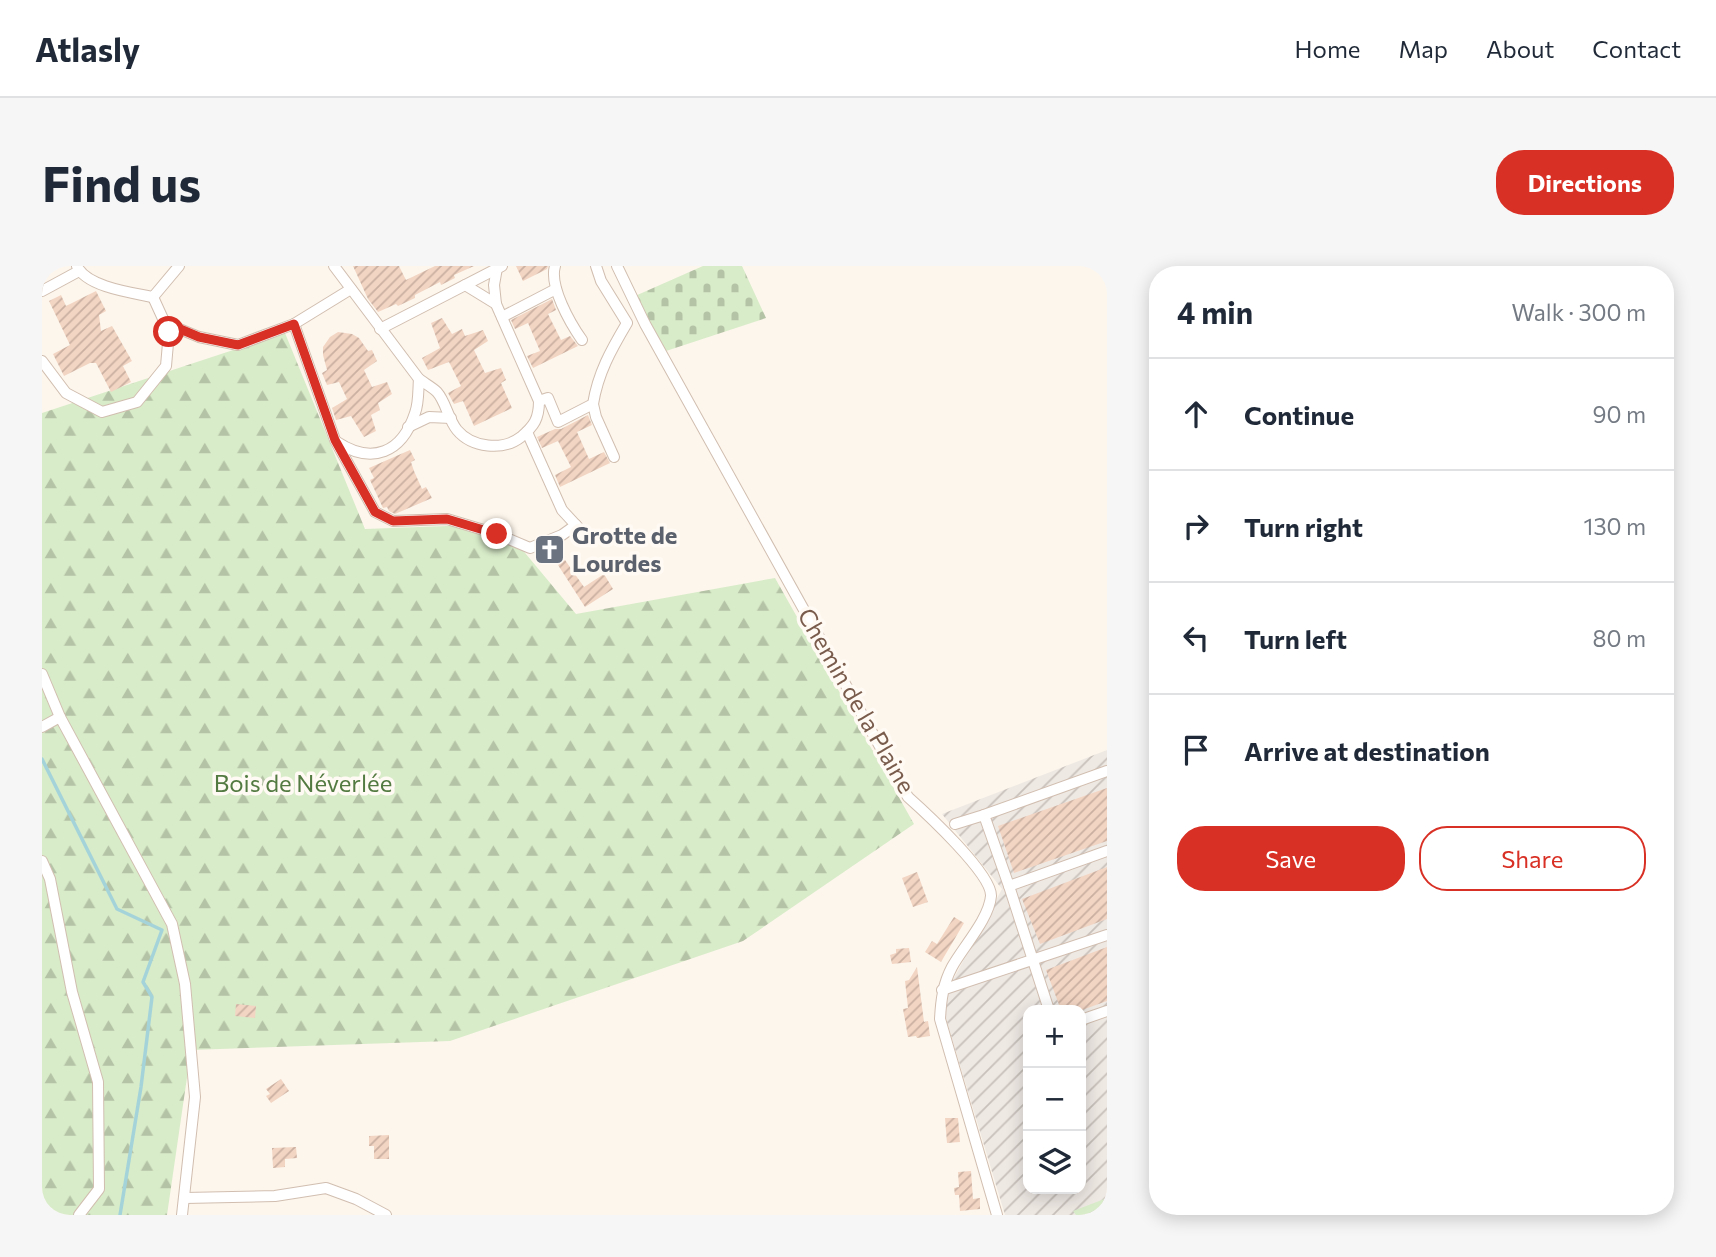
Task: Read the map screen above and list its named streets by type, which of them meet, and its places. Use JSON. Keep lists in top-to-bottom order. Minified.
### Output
{"streets":{"street":["Chemin de la Plaine"]},"parks":["Bois de Néverlée"],"places":{"church":["Grotte de Lourdes"]},"page":{"header":"Atlasly","nav":["Home","Map","About","Contact"],"buttons":["Directions",["Save","Share"]],"title":"Find us","heading":["4 min","Walk · 300 m"],"list":[["Continue","90 m"],["Turn right","130 m"],["Turn left","80 m"],"Arrive at destination"],"map_buttons":["+","−"]}}
